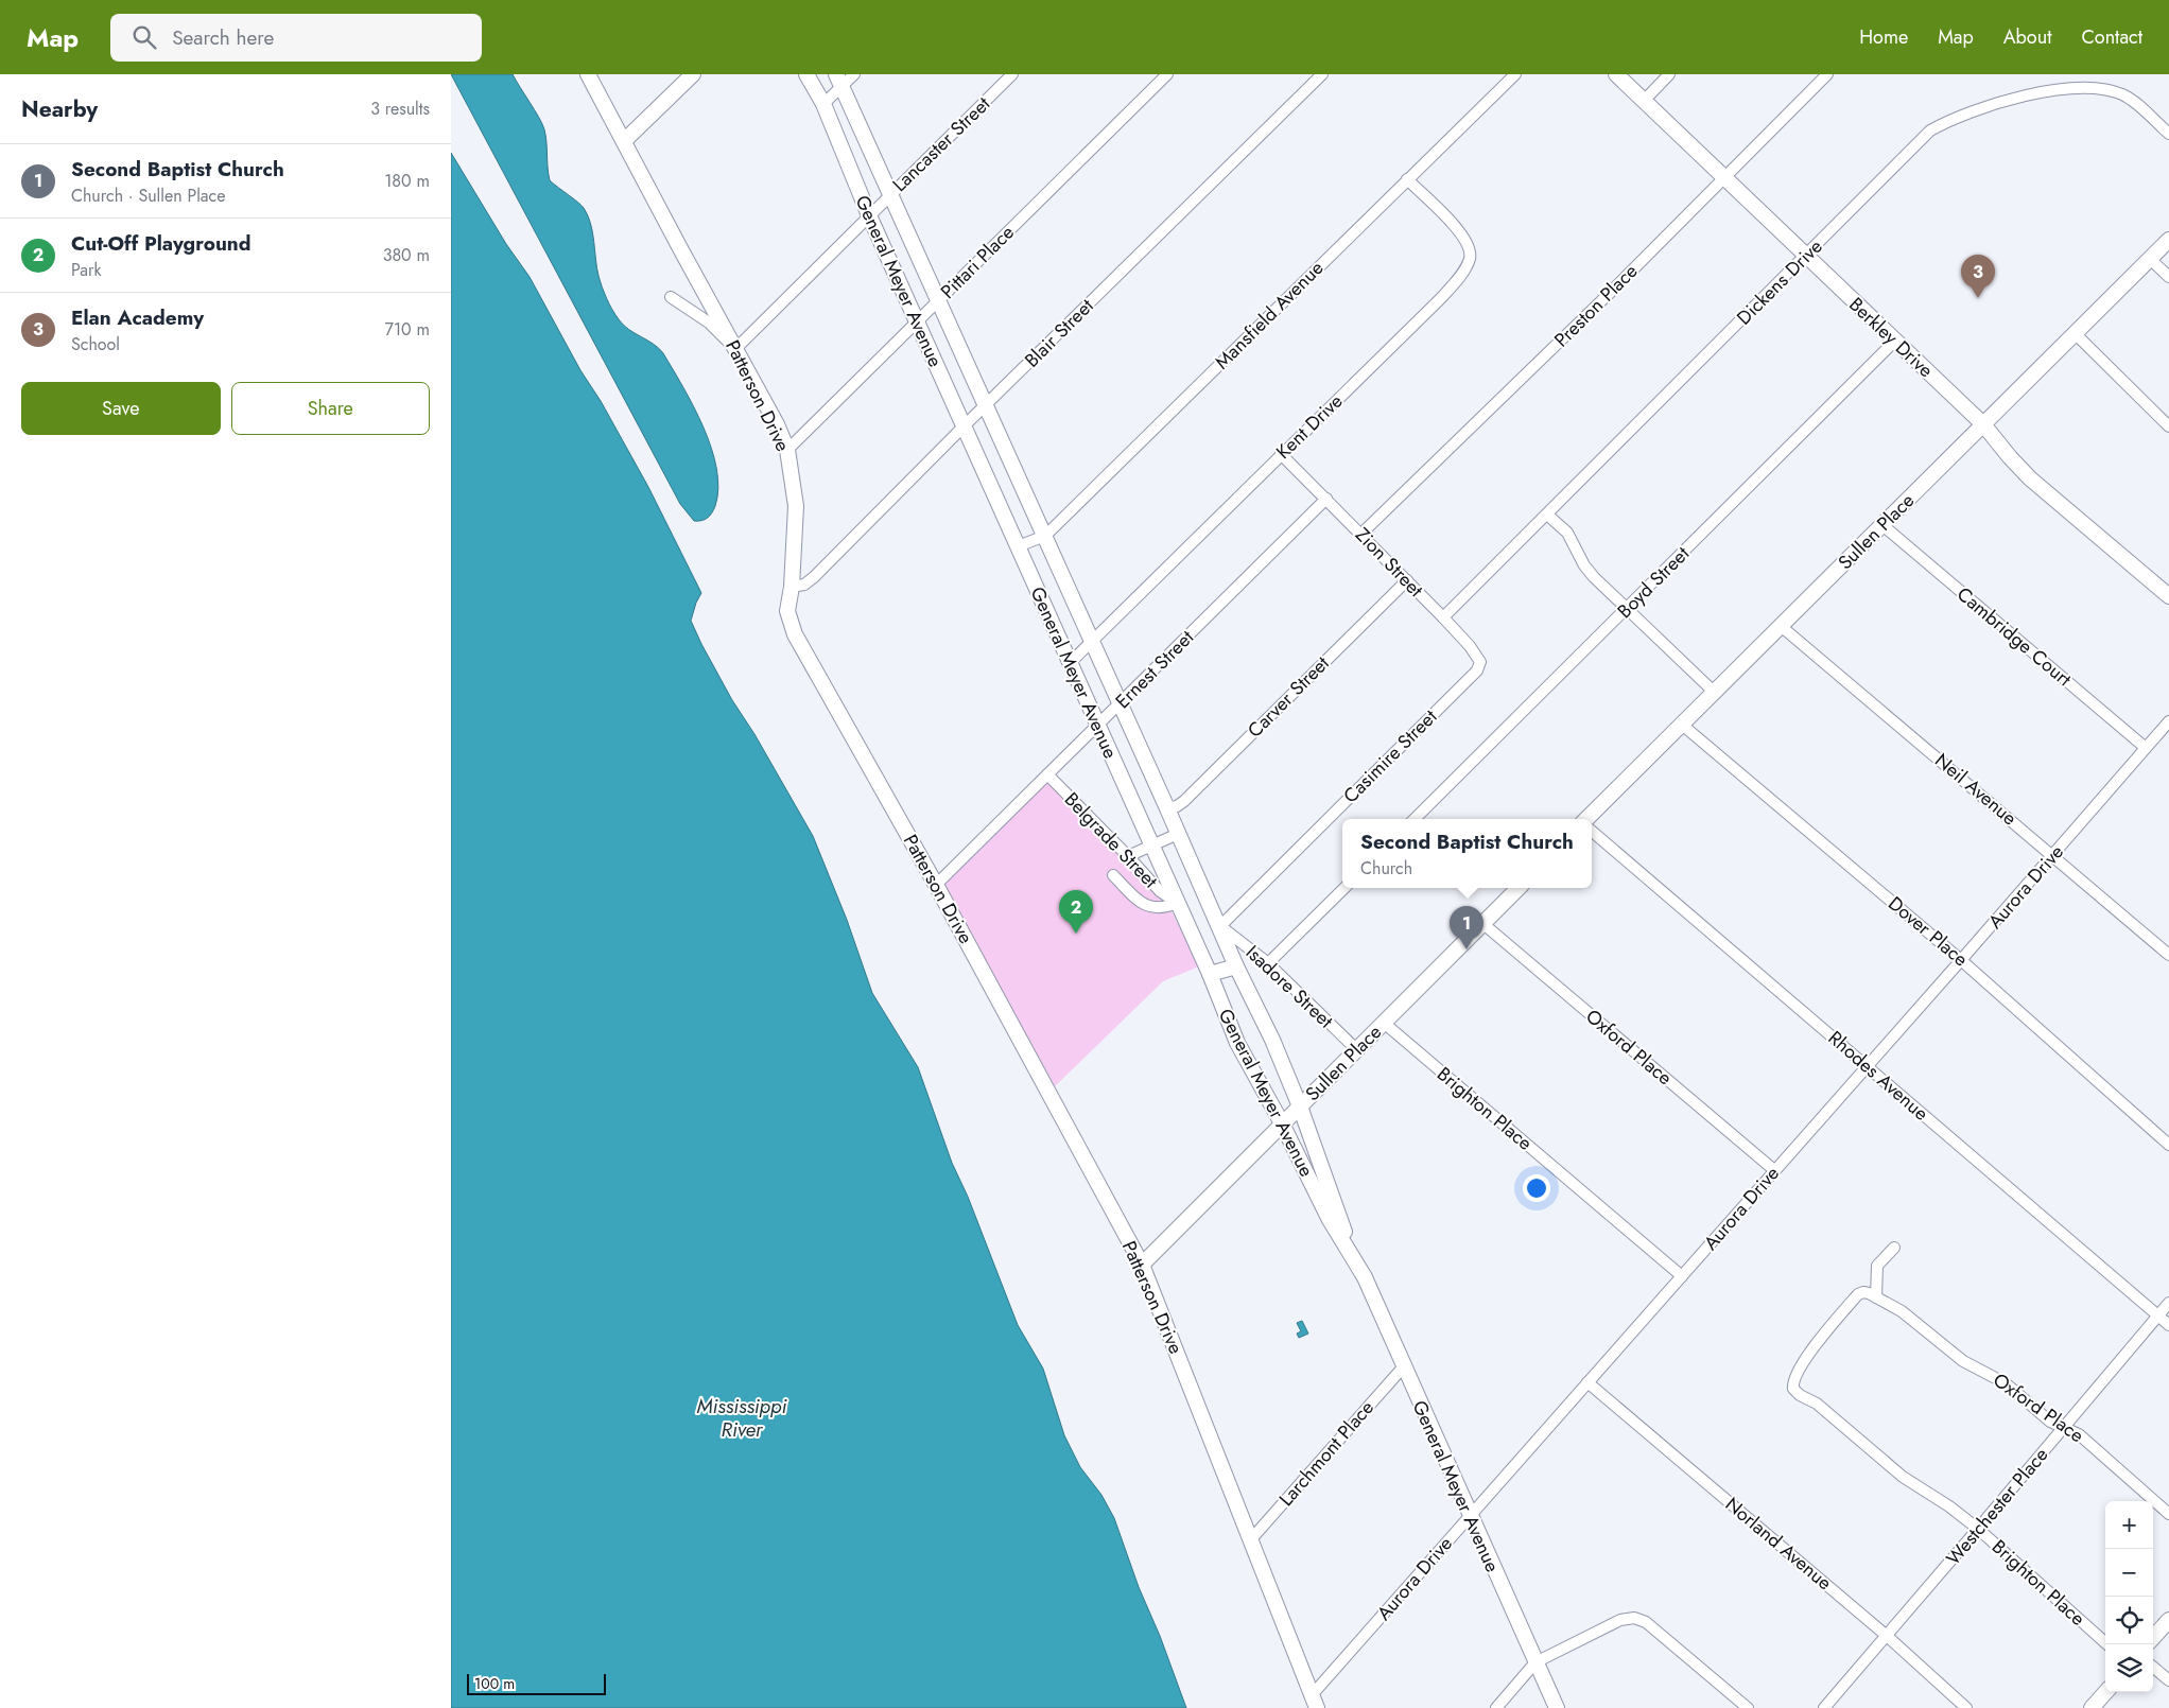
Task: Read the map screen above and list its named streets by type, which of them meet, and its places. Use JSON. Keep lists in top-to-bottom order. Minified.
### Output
{"streets":{"street":["Lancaster Street","Pittari Place","General Meyer Avenue","Dickens Drive","Preston Place","Mansfield Avenue","Blair Street","Berkley Drive","Patterson Drive","Kent Drive","Sullen Place","Zion Street","Boyd Street","Cambridge Court","Ernest Street","Carver Street","Casimire Street","Neil Avenue","Belgrade Street","Aurora Drive","Dover Place","Isadore Street","Oxford Place","Rhodes Avenue","Brighton Place","Larchmont Place","Westchester Place","Norland Avenue"]},"crossings":[["Lancaster Street","General Meyer Avenue"],["Lancaster Street","Patterson Drive"],["Pittari Place","General Meyer Avenue"],["Pittari Place","Patterson Drive"],["General Meyer Avenue","Mansfield Avenue"],["General Meyer Avenue","Blair Street"],["General Meyer Avenue","Kent Drive"],["General Meyer Avenue","Sullen Place"],["General Meyer Avenue","Ernest Street"],["General Meyer Avenue","Carver Street"],["General Meyer Avenue","Casimire Street"],["General Meyer Avenue","Belgrade Street"],["General Meyer Avenue","Aurora Drive"],["General Meyer Avenue","Isadore Street"],["General Meyer Avenue","Larchmont Place"],["Dickens Drive","Berkley Drive"],["Dickens Drive","Zion Street"],["Preston Place","Berkley Drive"],["Preston Place","Zion Street"],["Mansfield Avenue","Kent Drive"],["Blair Street","Patterson Drive"],["Berkley Drive","Sullen Place"],["Berkley Drive","Boyd Street"],["Patterson Drive","Sullen Place"],["Patterson Drive","Ernest Street"],["Patterson Drive","Aurora Drive"],["Patterson Drive","Larchmont Place"],["Kent Drive","Zion Street"],["Sullen Place","Cambridge Court"],["Sullen Place","Neil Avenue"],["Sullen Place","Dover Place"],["Sullen Place","Isadore Street"],["Sullen Place","Oxford Place"],["Sullen Place","Brighton Place"],["Zion Street","Ernest Street"],["Zion Street","Carver Street"],["Zion Street","Casimire Street"],["Cambridge Court","Aurora Drive"],["Ernest Street","Belgrade Street"],["Casimire Street","Isadore Street"],["Neil Avenue","Aurora Drive"],["Aurora Drive","Dover Place"],["Aurora Drive","Oxford Place"],["Aurora Drive","Rhodes Avenue"],["Aurora Drive","Brighton Place"],["Aurora Drive","Norland Avenue"],["Oxford Place","Brighton Place"],["Oxford Place","Westchester Place"],["Rhodes Avenue","Westchester Place"],["Brighton Place","Westchester Place"],["Westchester Place","Norland Avenue"]],"water":["Mississippi River"],"scale_bar":"100 m","page":{"header":"Map","search":"Search here","nav":["Home","Map","About","Contact"],"heading":["Nearby","3 results"],"list":[{"mark":"1","name":"Second Baptist Church","note":"Church · Sullen Place","value":"180 m"},{"mark":"2","name":"Cut-Off Playground","note":"Park","value":"380 m"},{"mark":"3","name":"Elan Academy","note":"School","value":"710 m"}],"pins":["3","2","1"],"buttons":["Save","Share"],"popup":["Second Baptist Church","Church"],"map_buttons":["+","−"],"scale":"100 m"}}
